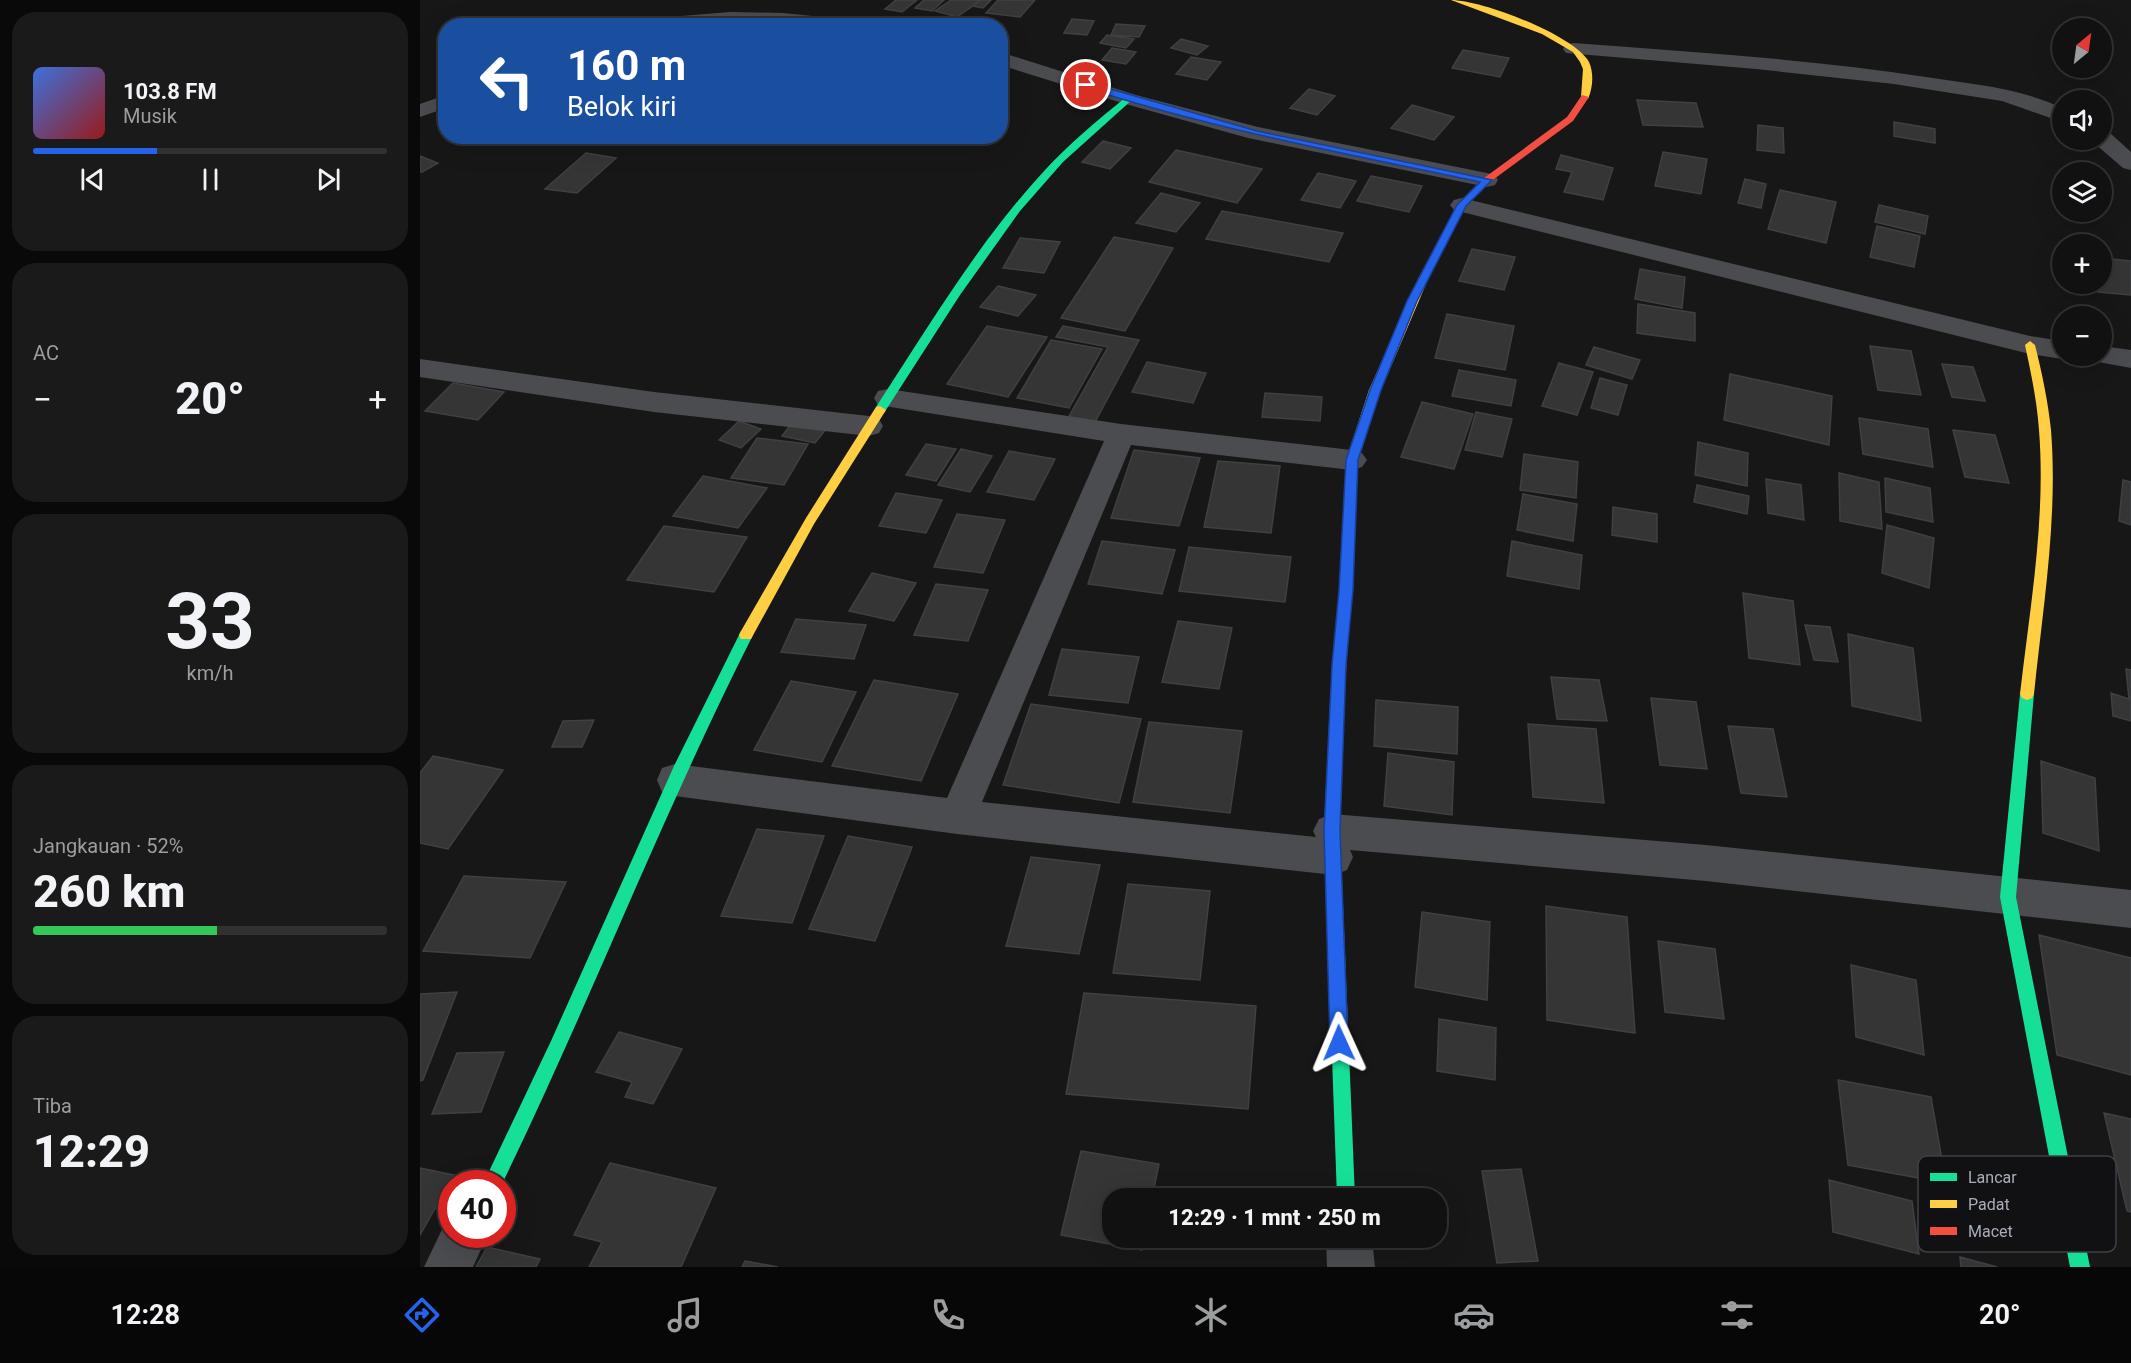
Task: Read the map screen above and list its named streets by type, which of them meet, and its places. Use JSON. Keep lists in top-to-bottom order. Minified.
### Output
{"legend":["Lancar","Padat","Macet"],"north":"top right","page":{"map_buttons":["+","−"],"turn":["160 m","Belok kiri"],"song":["103.8 FM","Musik"],"tile":["AC",["33","km/h"],["Jangkauan · 52%","260 km"],["Tiba","12:29"]],"heat":["−","20°","+"],"limit":"40","trip":"12:29 · 1 mnt · 250 m","tabs":["12:28","20°"]}}
